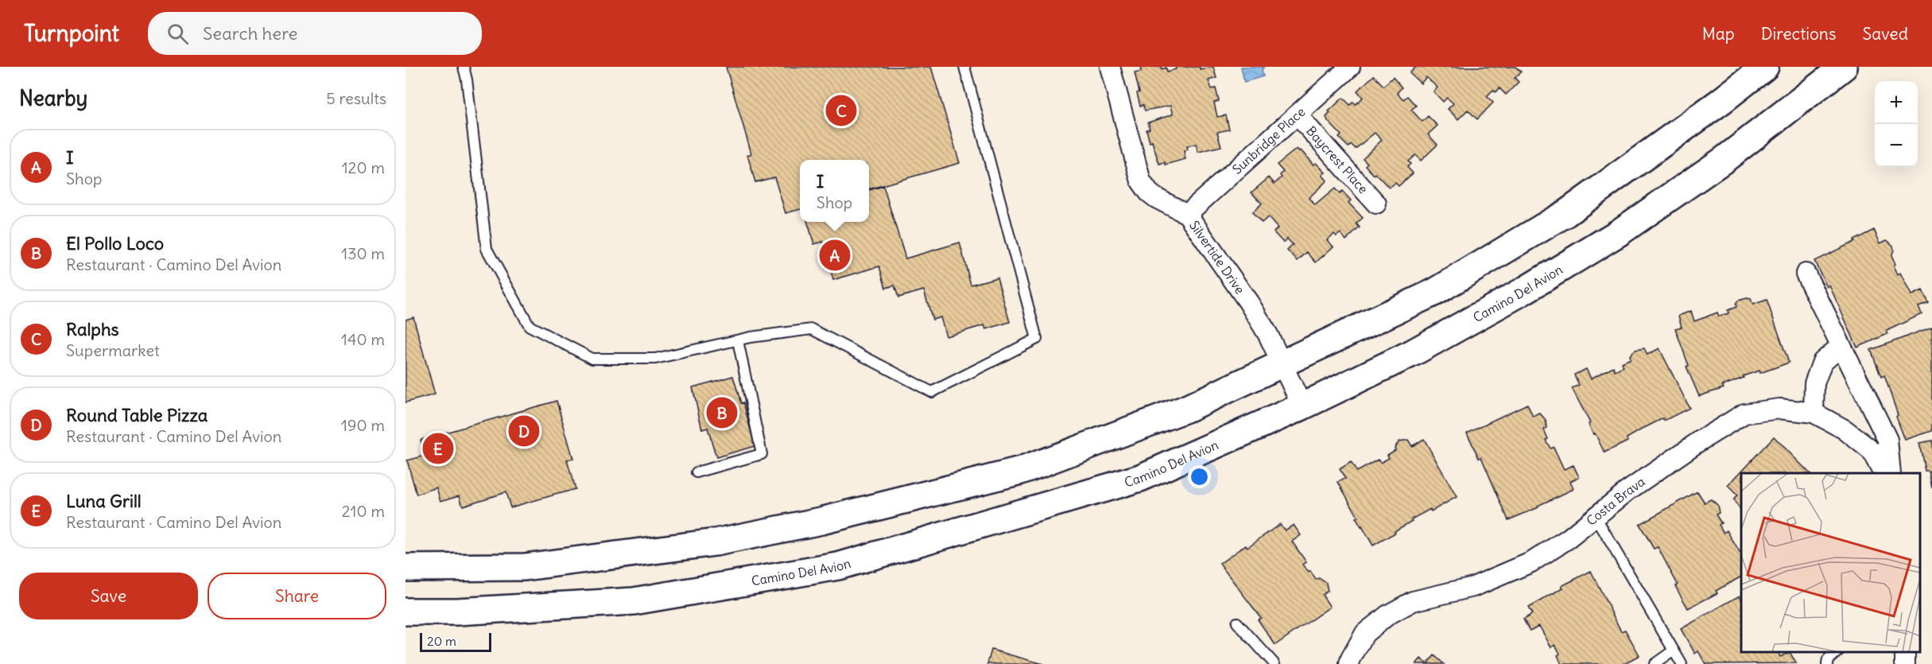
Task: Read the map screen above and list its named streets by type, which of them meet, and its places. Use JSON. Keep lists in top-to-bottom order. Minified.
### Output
{"streets":{"main road":["Camino Del Avion"],"street":["Sunbridge Place","Baycrest Place","Silvertide Drive","Costa Brava"]},"crossings":[["Sunbridge Place","Baycrest Place"],["Sunbridge Place","Silvertide Drive"],["Silvertide Drive","Camino Del Avion"]],"scale_bar":"20 m","page":{"header":"Turnpoint","search":"Search here","nav":["Map","Directions","Saved"],"heading":["Nearby","5 results"],"map_buttons":["+","−"],"pins":["C","A","B","D","E"],"list":[{"mark":"A","name":"I","note":"Shop","value":"120 m"},{"mark":"B","name":"El Pollo Loco","note":"Restaurant · Camino Del Avion","value":"130 m"},{"mark":"C","name":"Ralphs","note":"Supermarket","value":"140 m"},{"mark":"D","name":"Round Table Pizza","note":"Restaurant · Camino Del Avion","value":"190 m"},{"mark":"E","name":"Luna Grill","note":"Restaurant · Camino Del Avion","value":"210 m"}],"popup":["I","Shop"],"buttons":["Save","Share"],"scale":"20 m"}}
